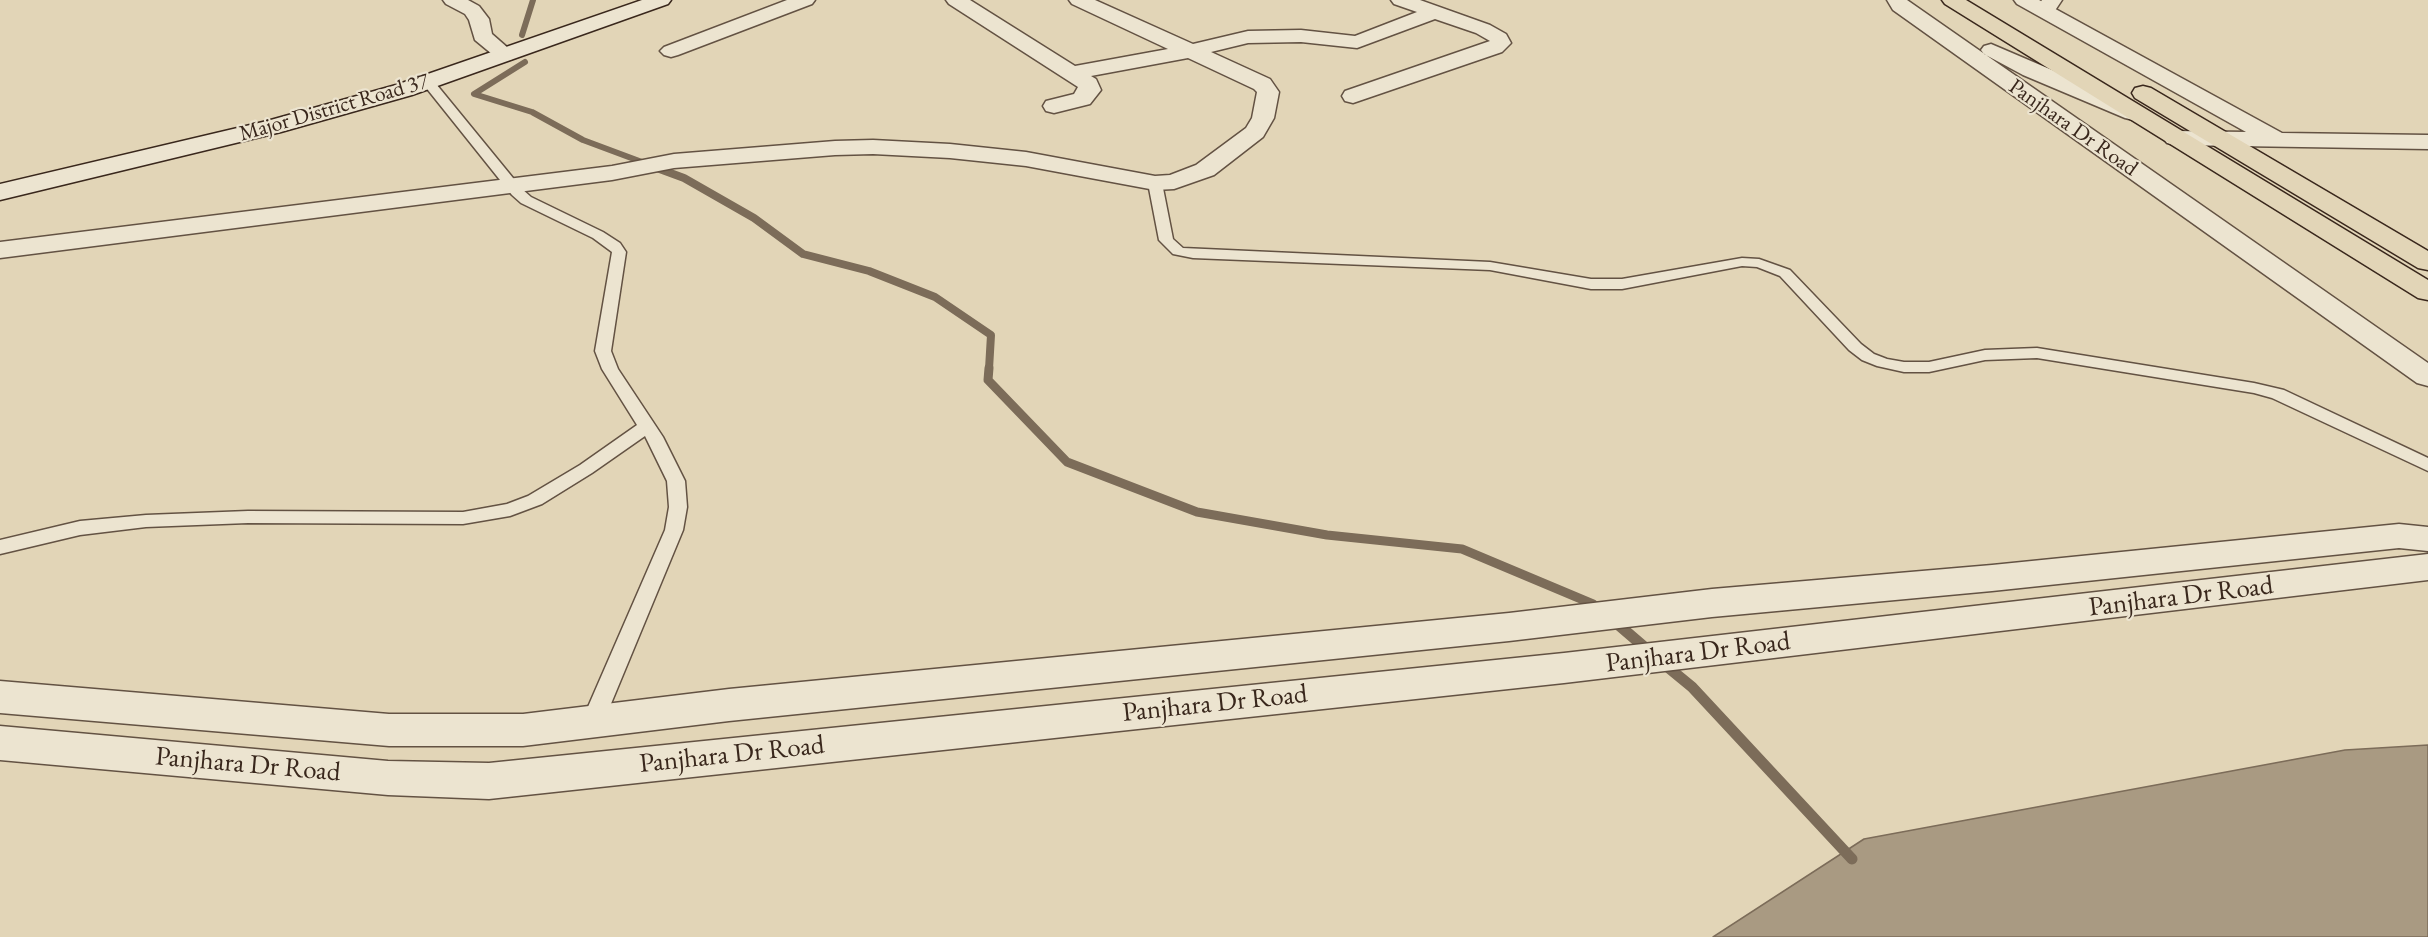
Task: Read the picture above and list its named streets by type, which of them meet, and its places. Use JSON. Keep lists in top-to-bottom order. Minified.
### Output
{"streets":{"street":["Major District Road 37","Panjhara Dr Road"]}}
